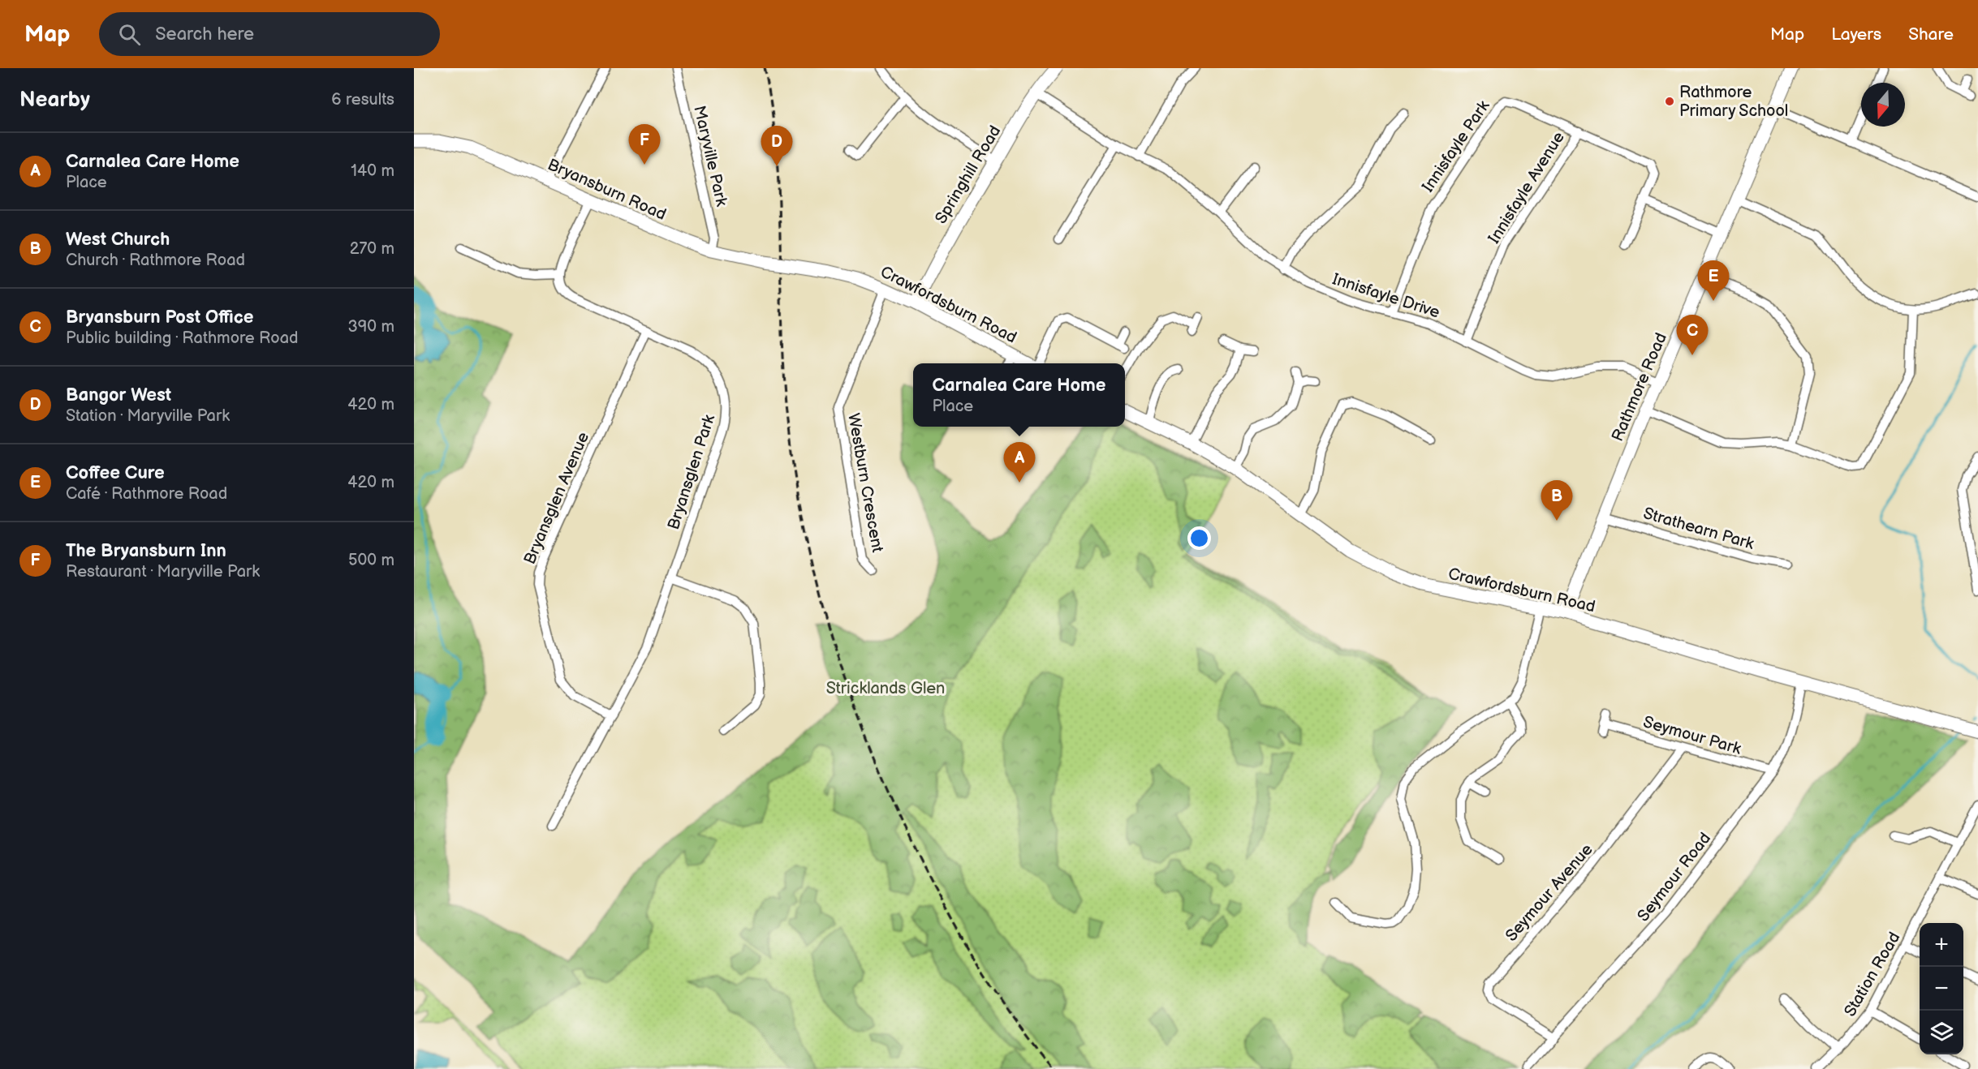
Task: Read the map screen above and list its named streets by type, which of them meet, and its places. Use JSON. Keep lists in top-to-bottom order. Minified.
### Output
{"streets":{"main road":["Springhill Road","Bryansburn Road","Crawfordsburn Road","Rathmore Road"],"street":["Innisfayle Park","Maryville Park","Innisfayle Avenue","Innisfayle Drive","Bryansglen Park","Westburn Crescent","Bryansglen Avenue","Strathearn Park","Seymour Park","Seymour Road","Seymour Avenue","Station Road"]},"crossings":[["Innisfayle Park","Innisfayle Avenue"],["Innisfayle Park","Innisfayle Drive"],["Maryville Park","Bryansburn Road"],["Springhill Road","Innisfayle Drive"],["Springhill Road","Crawfordsburn Road"],["Innisfayle Avenue","Innisfayle Drive"],["Bryansburn Road","Crawfordsburn Road"],["Innisfayle Drive","Rathmore Road"],["Crawfordsburn Road","Rathmore Road"],["Crawfordsburn Road","Westburn Crescent"],["Crawfordsburn Road","Seymour Road"],["Rathmore Road","Strathearn Park"],["Bryansglen Park","Bryansglen Avenue"],["Seymour Park","Seymour Road"],["Seymour Park","Seymour Avenue"],["Seymour Road","Seymour Avenue"]],"parks":["Stricklands Glen"],"places":["Rathmore Primary School"],"north":"bottom","page":{"header":"Map","search":"Search here","nav":["Map","Layers","Share"],"heading":["Nearby","6 results"],"pins":["F","D","E","C","A","B"],"list":[{"mark":"A","name":"Carnalea Care Home","note":"Place","value":"140 m"},{"mark":"B","name":"West Church","note":"Church · Rathmore Road","value":"270 m"},{"mark":"C","name":"Bryansburn Post Office","note":"Public building · Rathmore Road","value":"390 m"},{"mark":"D","name":"Bangor West","note":"Station · Maryville Park","value":"420 m"},{"mark":"E","name":"Coffee Cure","note":"Café · Rathmore Road","value":"420 m"},{"mark":"F","name":"The Bryansburn Inn","note":"Restaurant · Maryville Park","value":"500 m"}],"popup":["Carnalea Care Home","Place"],"map_buttons":["+","−"]}}
